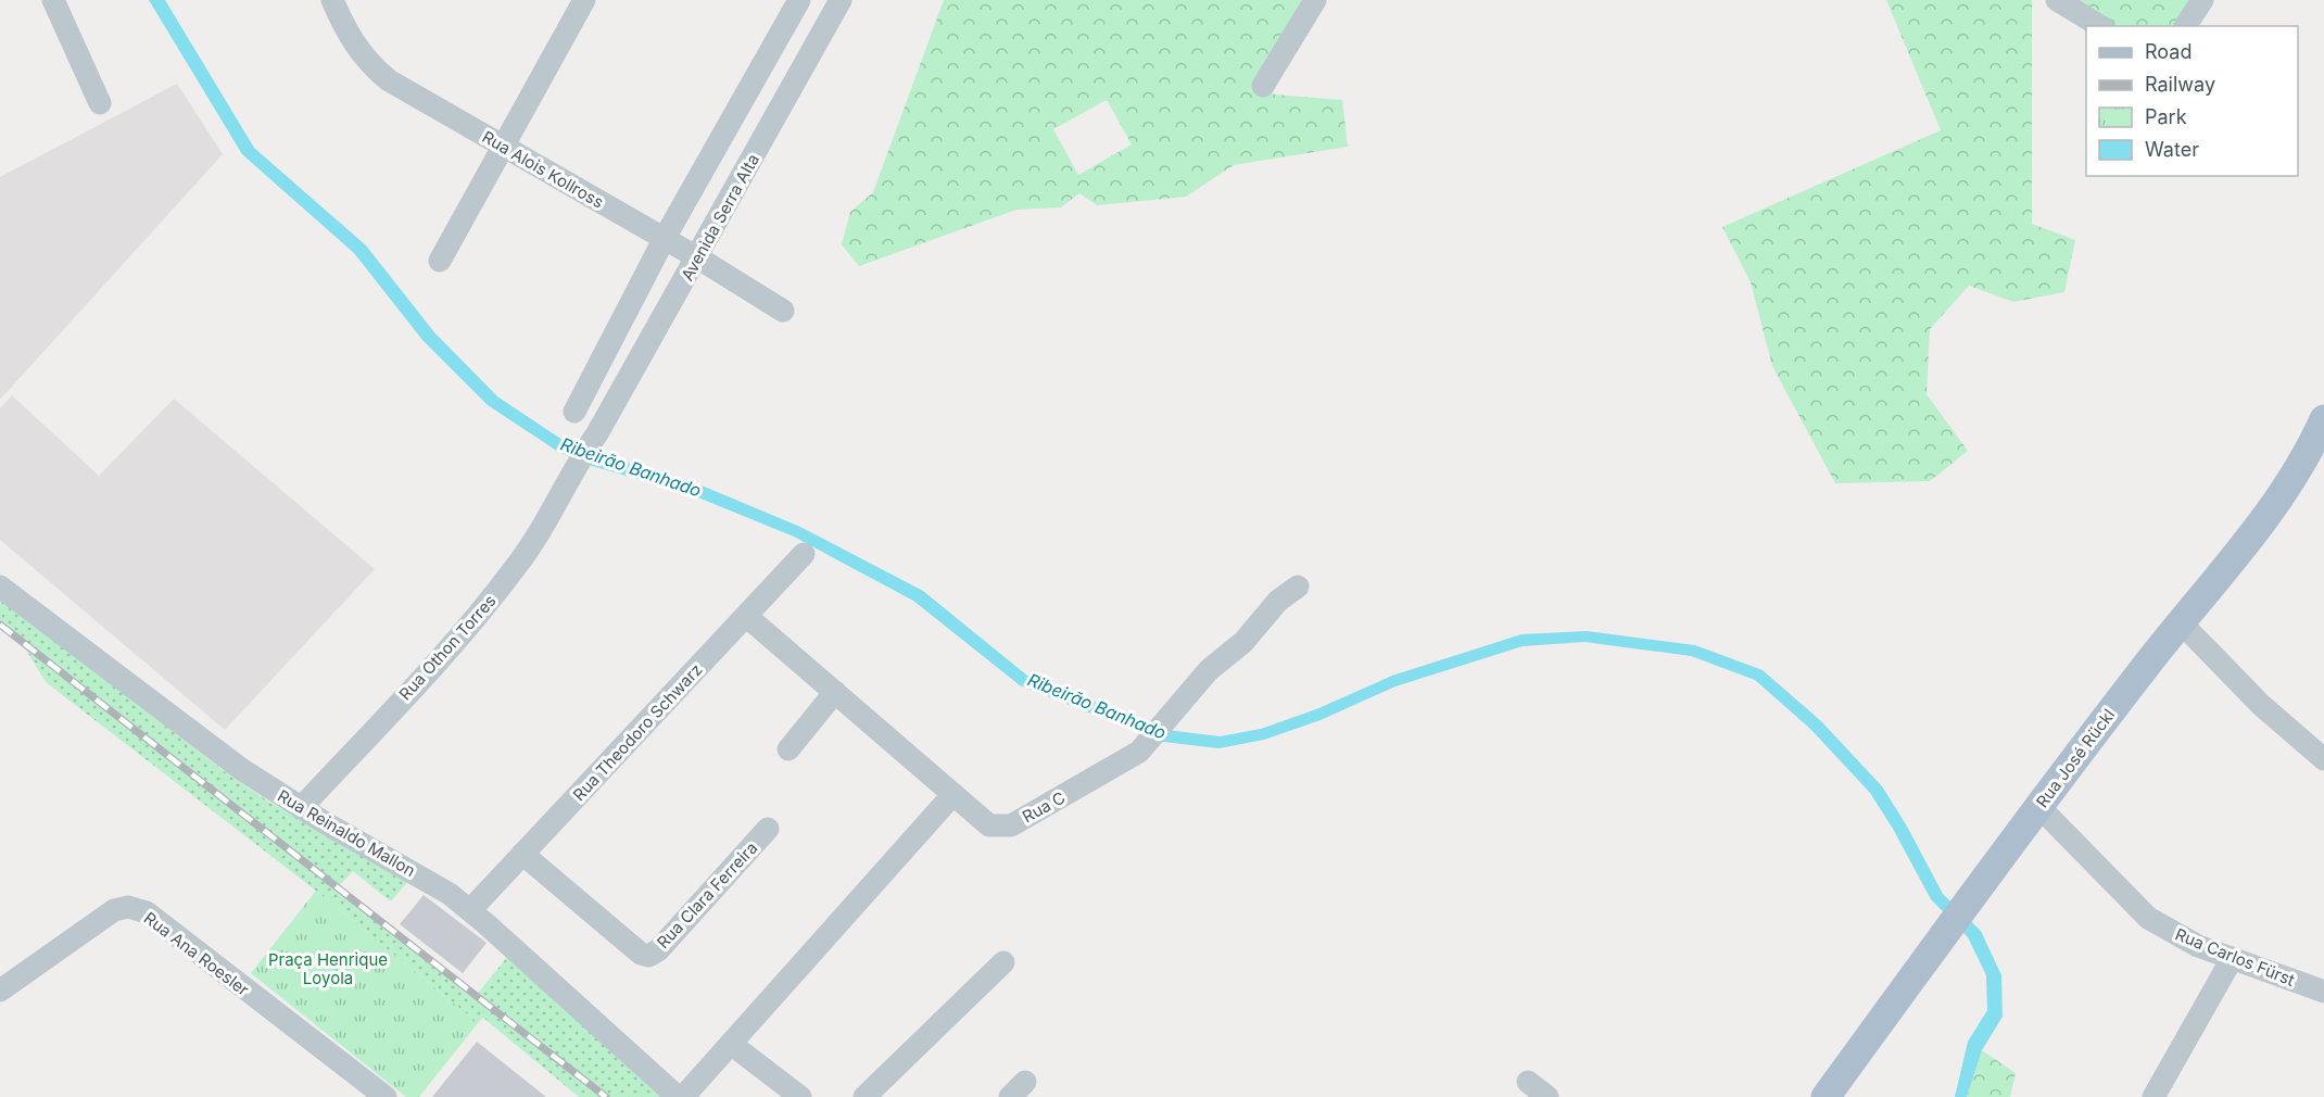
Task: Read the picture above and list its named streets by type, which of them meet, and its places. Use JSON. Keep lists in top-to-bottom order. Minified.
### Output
{"streets":{"main road":["Rua José Rückl"],"street":["Rua Alois Kollross","Avenida Serra Alta","Rua Othon Torres","Rua Theodoro Schwarz","Rua C","Rua Reinaldo Mallon","Rua Clara Ferreira","Rua Ana Roesler","Rua Carlos Fürst"]},"crossings":[["Rua Alois Kollross","Avenida Serra Alta"],["Avenida Serra Alta","Rua Othon Torres"],["Rua Othon Torres","Rua Reinaldo Mallon"],["Rua Theodoro Schwarz","Rua C"],["Rua Theodoro Schwarz","Rua Reinaldo Mallon"],["Rua Theodoro Schwarz","Rua Clara Ferreira"],["Rua José Rückl","Rua Carlos Fürst"]],"water":["Ribeirão Banhado"],"parks":["Praça Henrique Loyola"],"legend":["Road","Railway","Park","Water"]}
